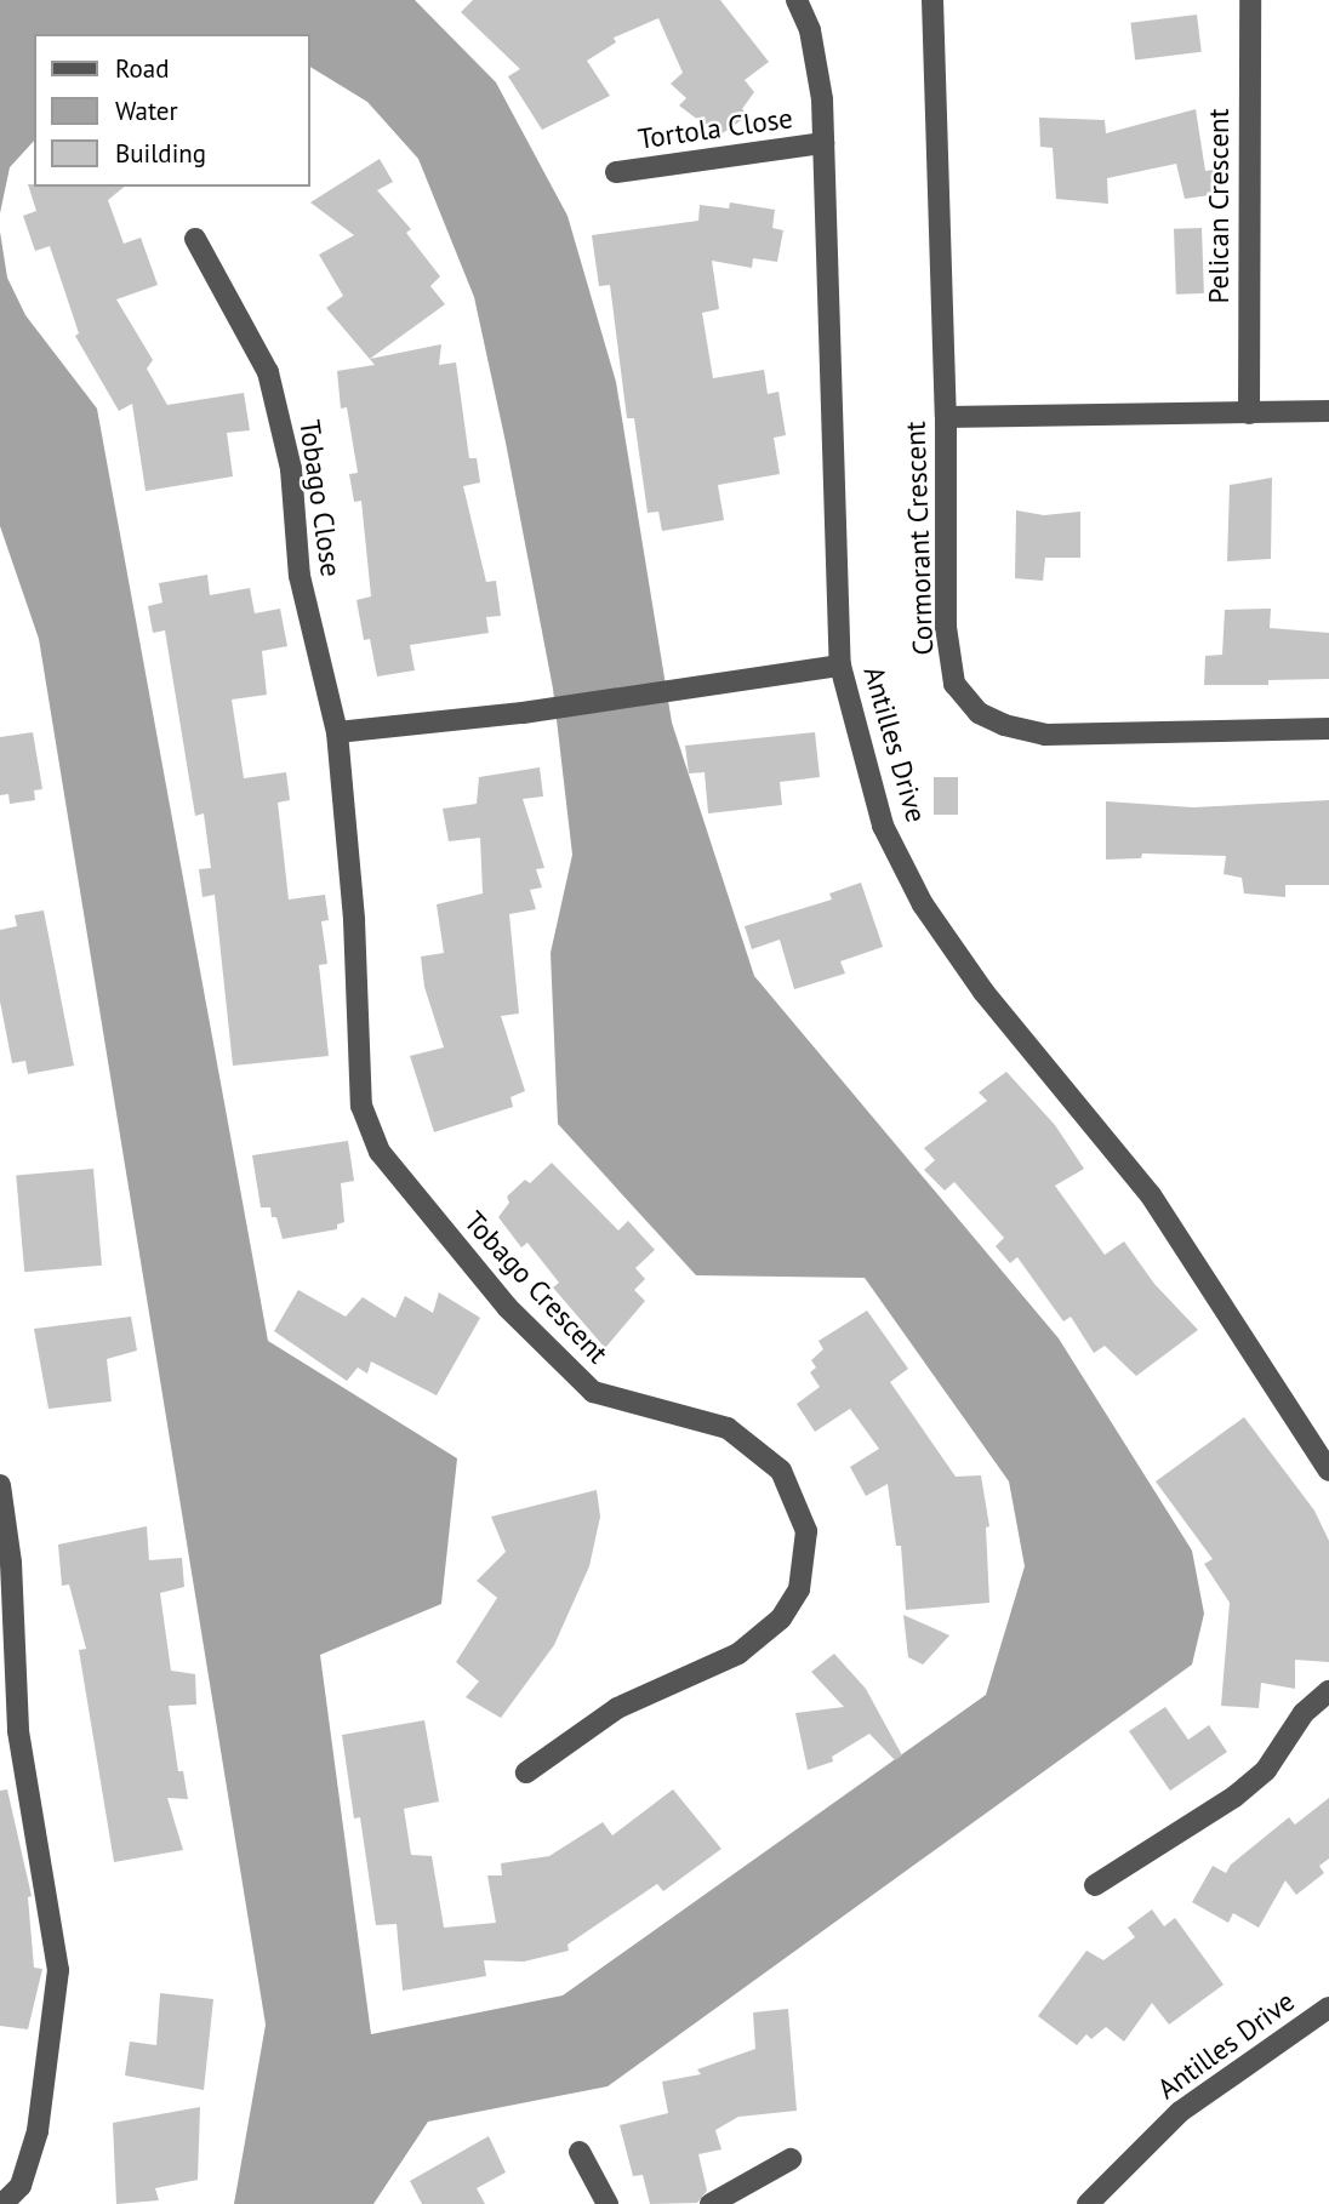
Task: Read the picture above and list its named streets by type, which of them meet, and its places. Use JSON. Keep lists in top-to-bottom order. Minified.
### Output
{"streets":{"street":["Tortola Close","Pelican Crescent","Tobago Close","Cormorant Crescent","Antilles Drive","Tobago Crescent"]},"crossings":[["Tortola Close","Antilles Drive"],["Tobago Close","Tobago Crescent"]],"legend":["Road","Water","Building"]}
